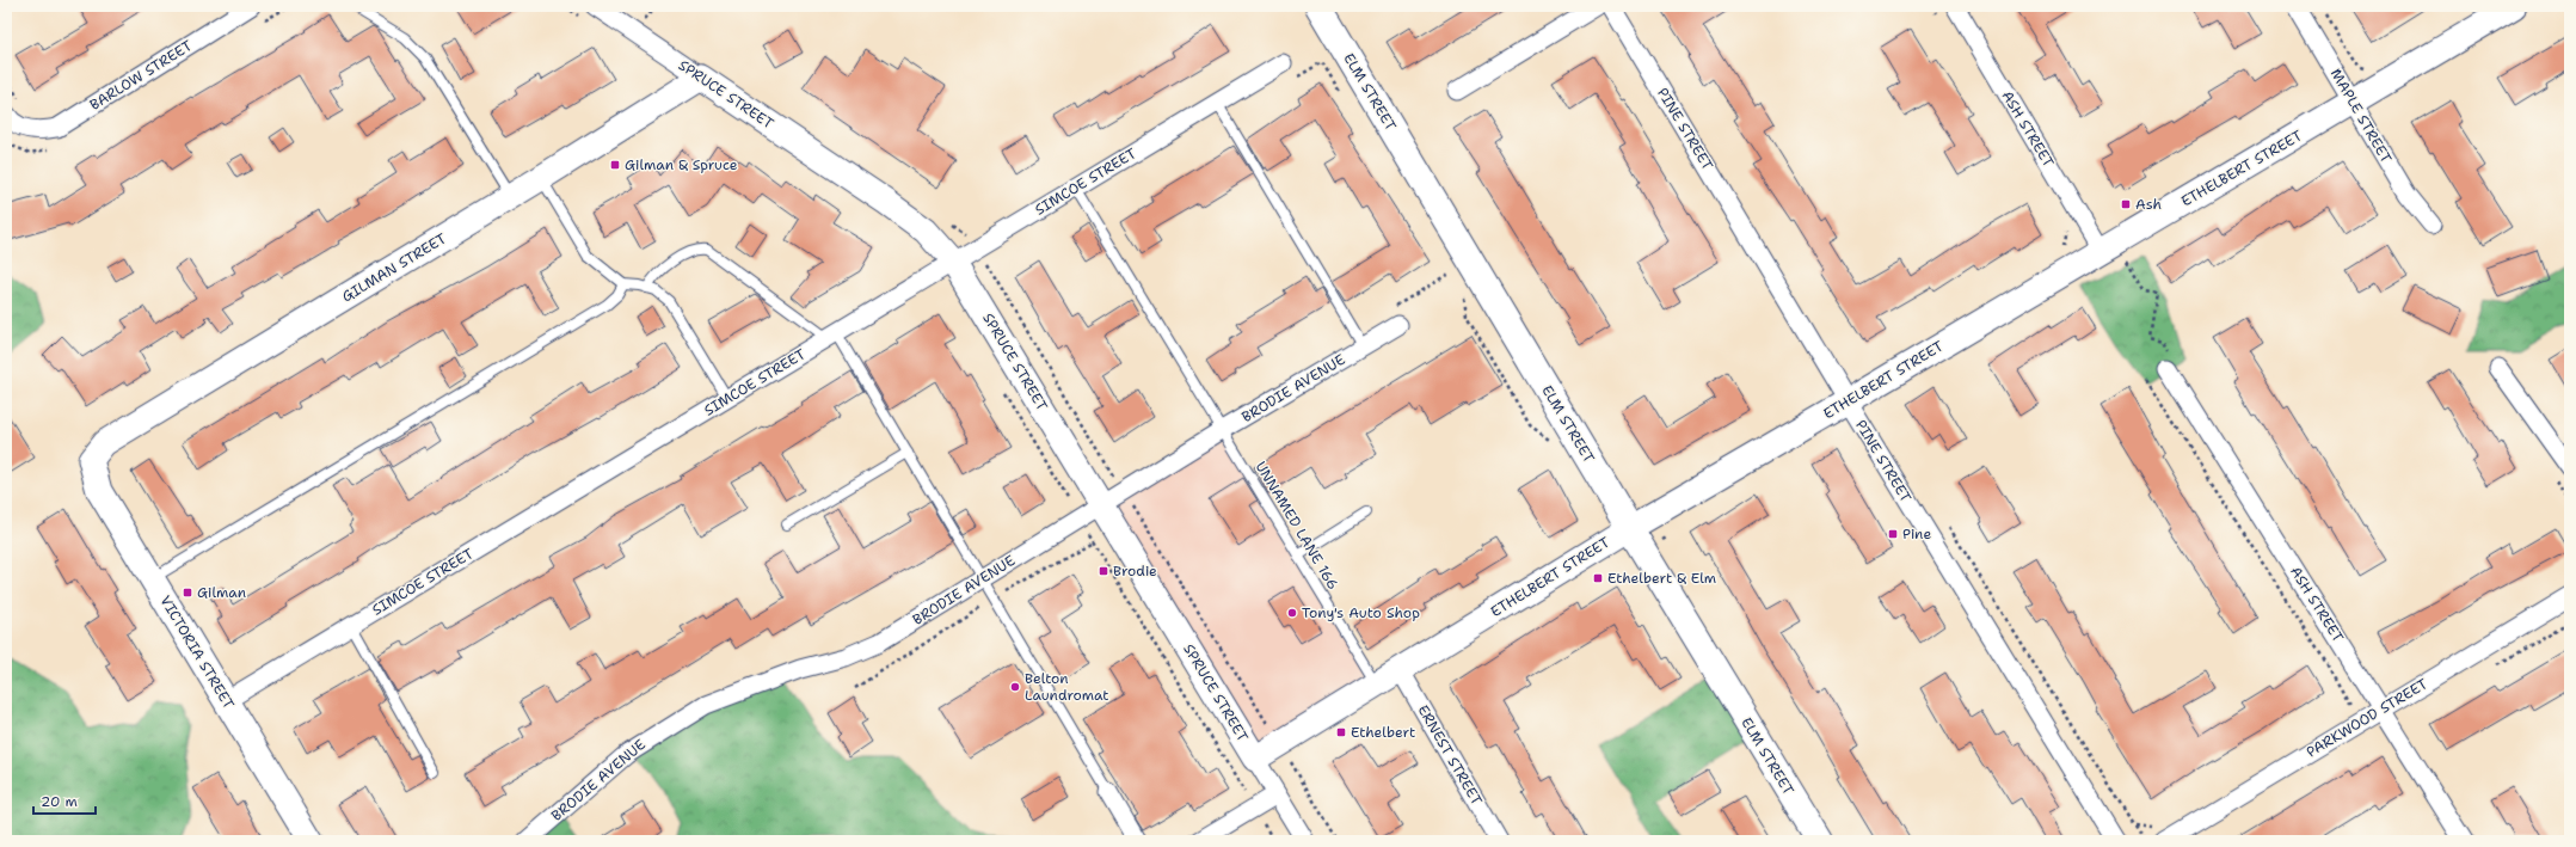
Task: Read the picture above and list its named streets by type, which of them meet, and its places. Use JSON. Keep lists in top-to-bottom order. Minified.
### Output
{"streets":{"main road":["ELM STREET"],"street":["BARLOW STREET","SPRUCE STREET","MAPLE STREET","PINE STREET","ASH STREET","ETHELBERT STREET","SIMCOE STREET","GILMAN STREET","BRODIE AVENUE","VICTORIA STREET","PARKWOOD STREET","ERNEST STREET"],"lane":["UNNAMED LANE 166"]},"crossings":[["ELM STREET","ETHELBERT STREET"],["SPRUCE STREET","ETHELBERT STREET"],["SPRUCE STREET","SIMCOE STREET"],["SPRUCE STREET","GILMAN STREET"],["SPRUCE STREET","BRODIE AVENUE"],["MAPLE STREET","ETHELBERT STREET"],["PINE STREET","ETHELBERT STREET"],["ASH STREET","ETHELBERT STREET"],["ASH STREET","PARKWOOD STREET"],["ETHELBERT STREET","UNNAMED LANE 166"],["ETHELBERT STREET","ERNEST STREET"],["SIMCOE STREET","UNNAMED LANE 166"],["SIMCOE STREET","VICTORIA STREET"],["GILMAN STREET","VICTORIA STREET"],["BRODIE AVENUE","UNNAMED LANE 166"]],"places":{"transit":["Gilman & Spruce","Ash","Pine","Brodie","Ethelbert & Elm","Gilman","Ethelbert"],"other":["Tony's Auto Shop","Belton Laundromat"]},"scale_bar":"20 m"}
